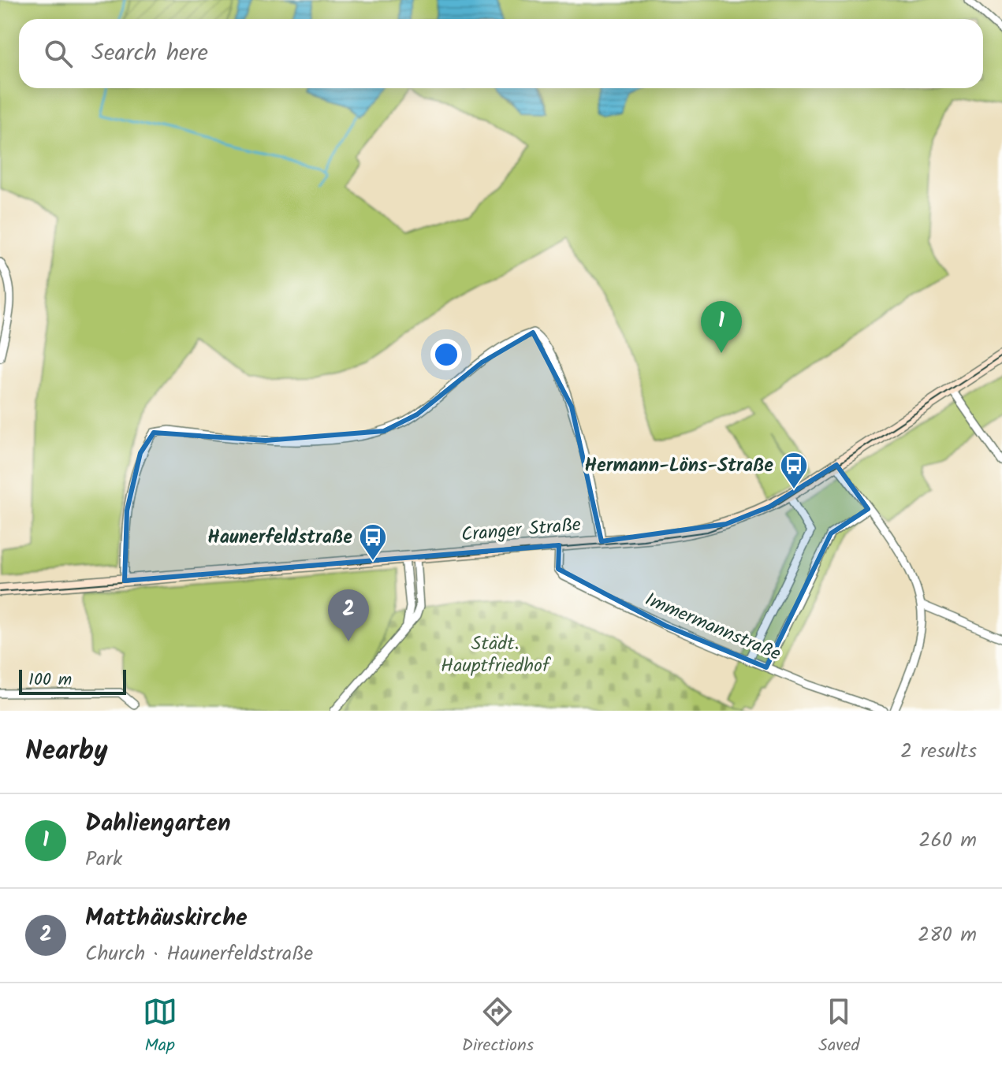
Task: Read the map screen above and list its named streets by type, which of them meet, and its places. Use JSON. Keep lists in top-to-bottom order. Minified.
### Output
{"streets":{"main road":["Cranger Straße"],"street":["Immermannstraße"]},"crossings":[["Cranger Straße","Immermannstraße"]],"parks":["Städt. Hauptfriedhof"],"places":{"bus stop":["Hermann-Löns-Straße","Haunerfeldstraße"]},"scale_bar":"100 m","page":{"search":"Search here","pins":["1","2"],"scale":"100 m","heading":["Nearby","2 results"],"list":[{"mark":"1","name":"Dahliengarten","note":"Park","value":"260 m"},{"mark":"2","name":"Matthäuskirche","note":"Church · Haunerfeldstraße","value":"280 m"}],"nav":["Map","Directions","Saved"]}}
